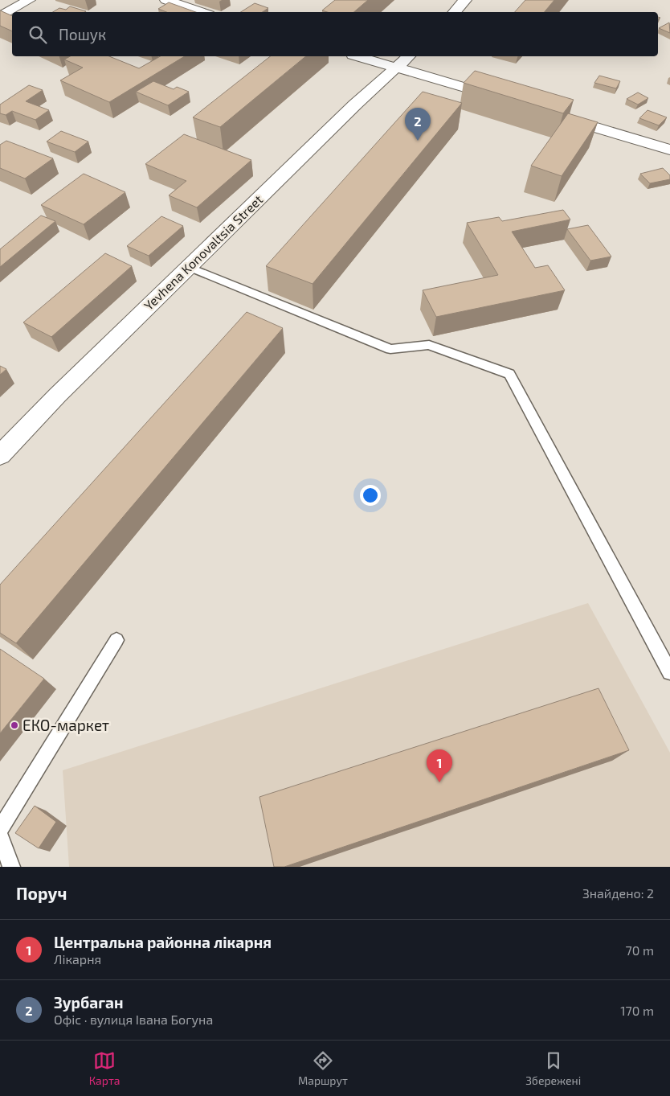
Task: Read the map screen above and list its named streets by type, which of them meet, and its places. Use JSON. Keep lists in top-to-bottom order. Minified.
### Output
{"streets":{"street":["Yevhena Konovaltsia Street"]},"places":["ЕКО-маркет"],"page":{"search":"Пошук","pins":["2","1"],"heading":["Поруч","Знайдено: 2"],"list":[{"mark":"1","name":"Центральна районна лікарня","note":"Лікарня","value":"70 m"},{"mark":"2","name":"Зурбаган","note":"Офіс · вулиця Івана Богуна","value":"170 m"}],"nav":["Карта","Маршрут","Збережені"]}}
